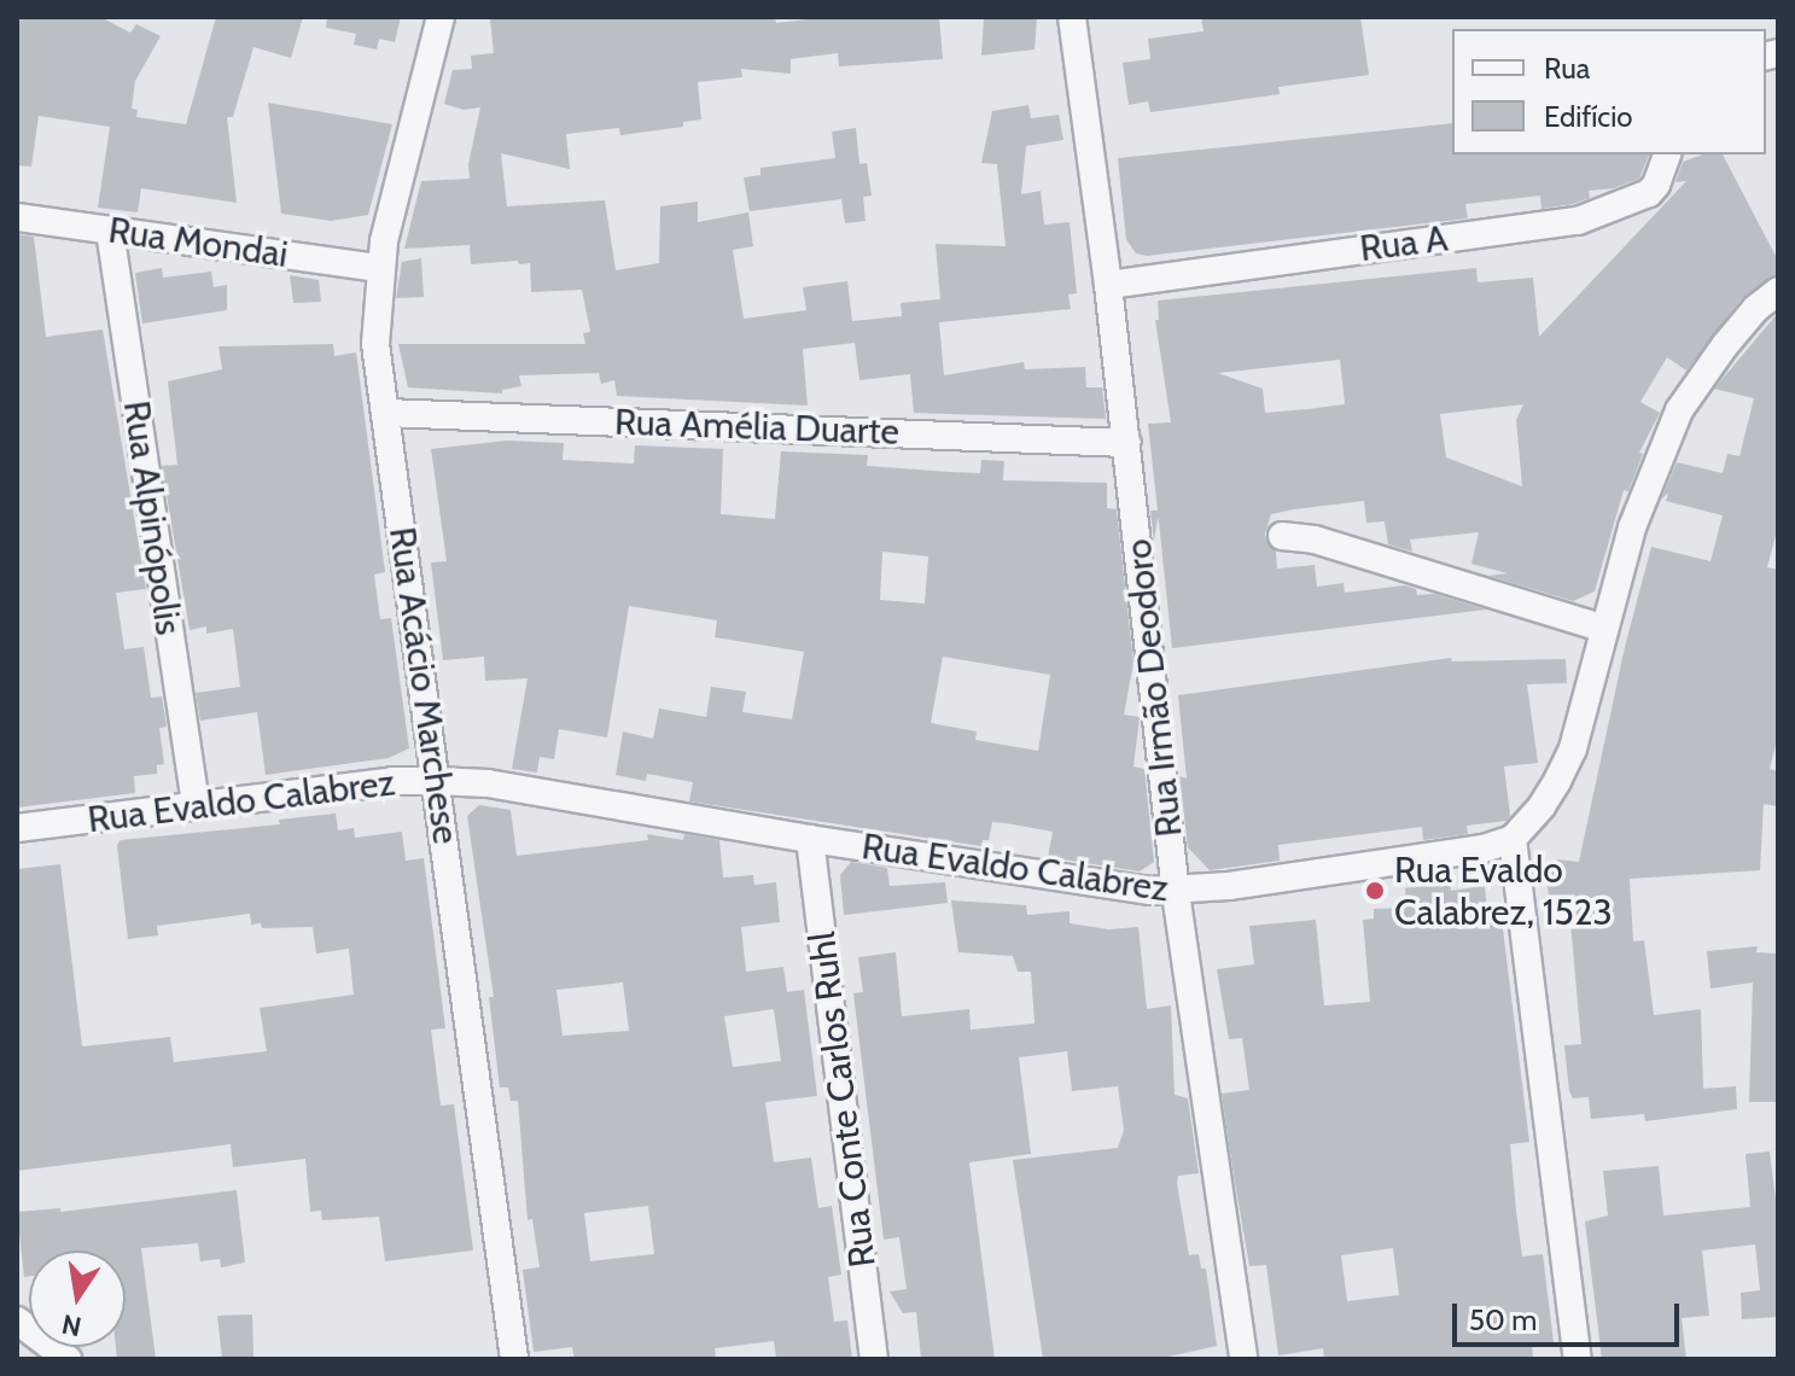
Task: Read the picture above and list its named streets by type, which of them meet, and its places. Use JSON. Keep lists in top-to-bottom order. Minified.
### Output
{"streets":{"street":["Rua Mondai","Rua A","Rua Amélia Duarte","Rua Alpinópolis","Rua Acácio Marchese","Rua Irmão Deodoro","Rua Evaldo Calabrez","Rua Conte Carlos Ruhl"]},"crossings":[["Rua Mondai","Rua Alpinópolis"],["Rua Mondai","Rua Acácio Marchese"],["Rua A","Rua Irmão Deodoro"],["Rua Amélia Duarte","Rua Acácio Marchese"],["Rua Amélia Duarte","Rua Irmão Deodoro"],["Rua Alpinópolis","Rua Evaldo Calabrez"],["Rua Acácio Marchese","Rua Evaldo Calabrez"],["Rua Irmão Deodoro","Rua Evaldo Calabrez"],["Rua Evaldo Calabrez","Rua Conte Carlos Ruhl"]],"places":["Rua Evaldo Calabrez, 1523"],"legend":["Rua","Edifício"],"scale_bar":"50 m","north":"bottom"}
